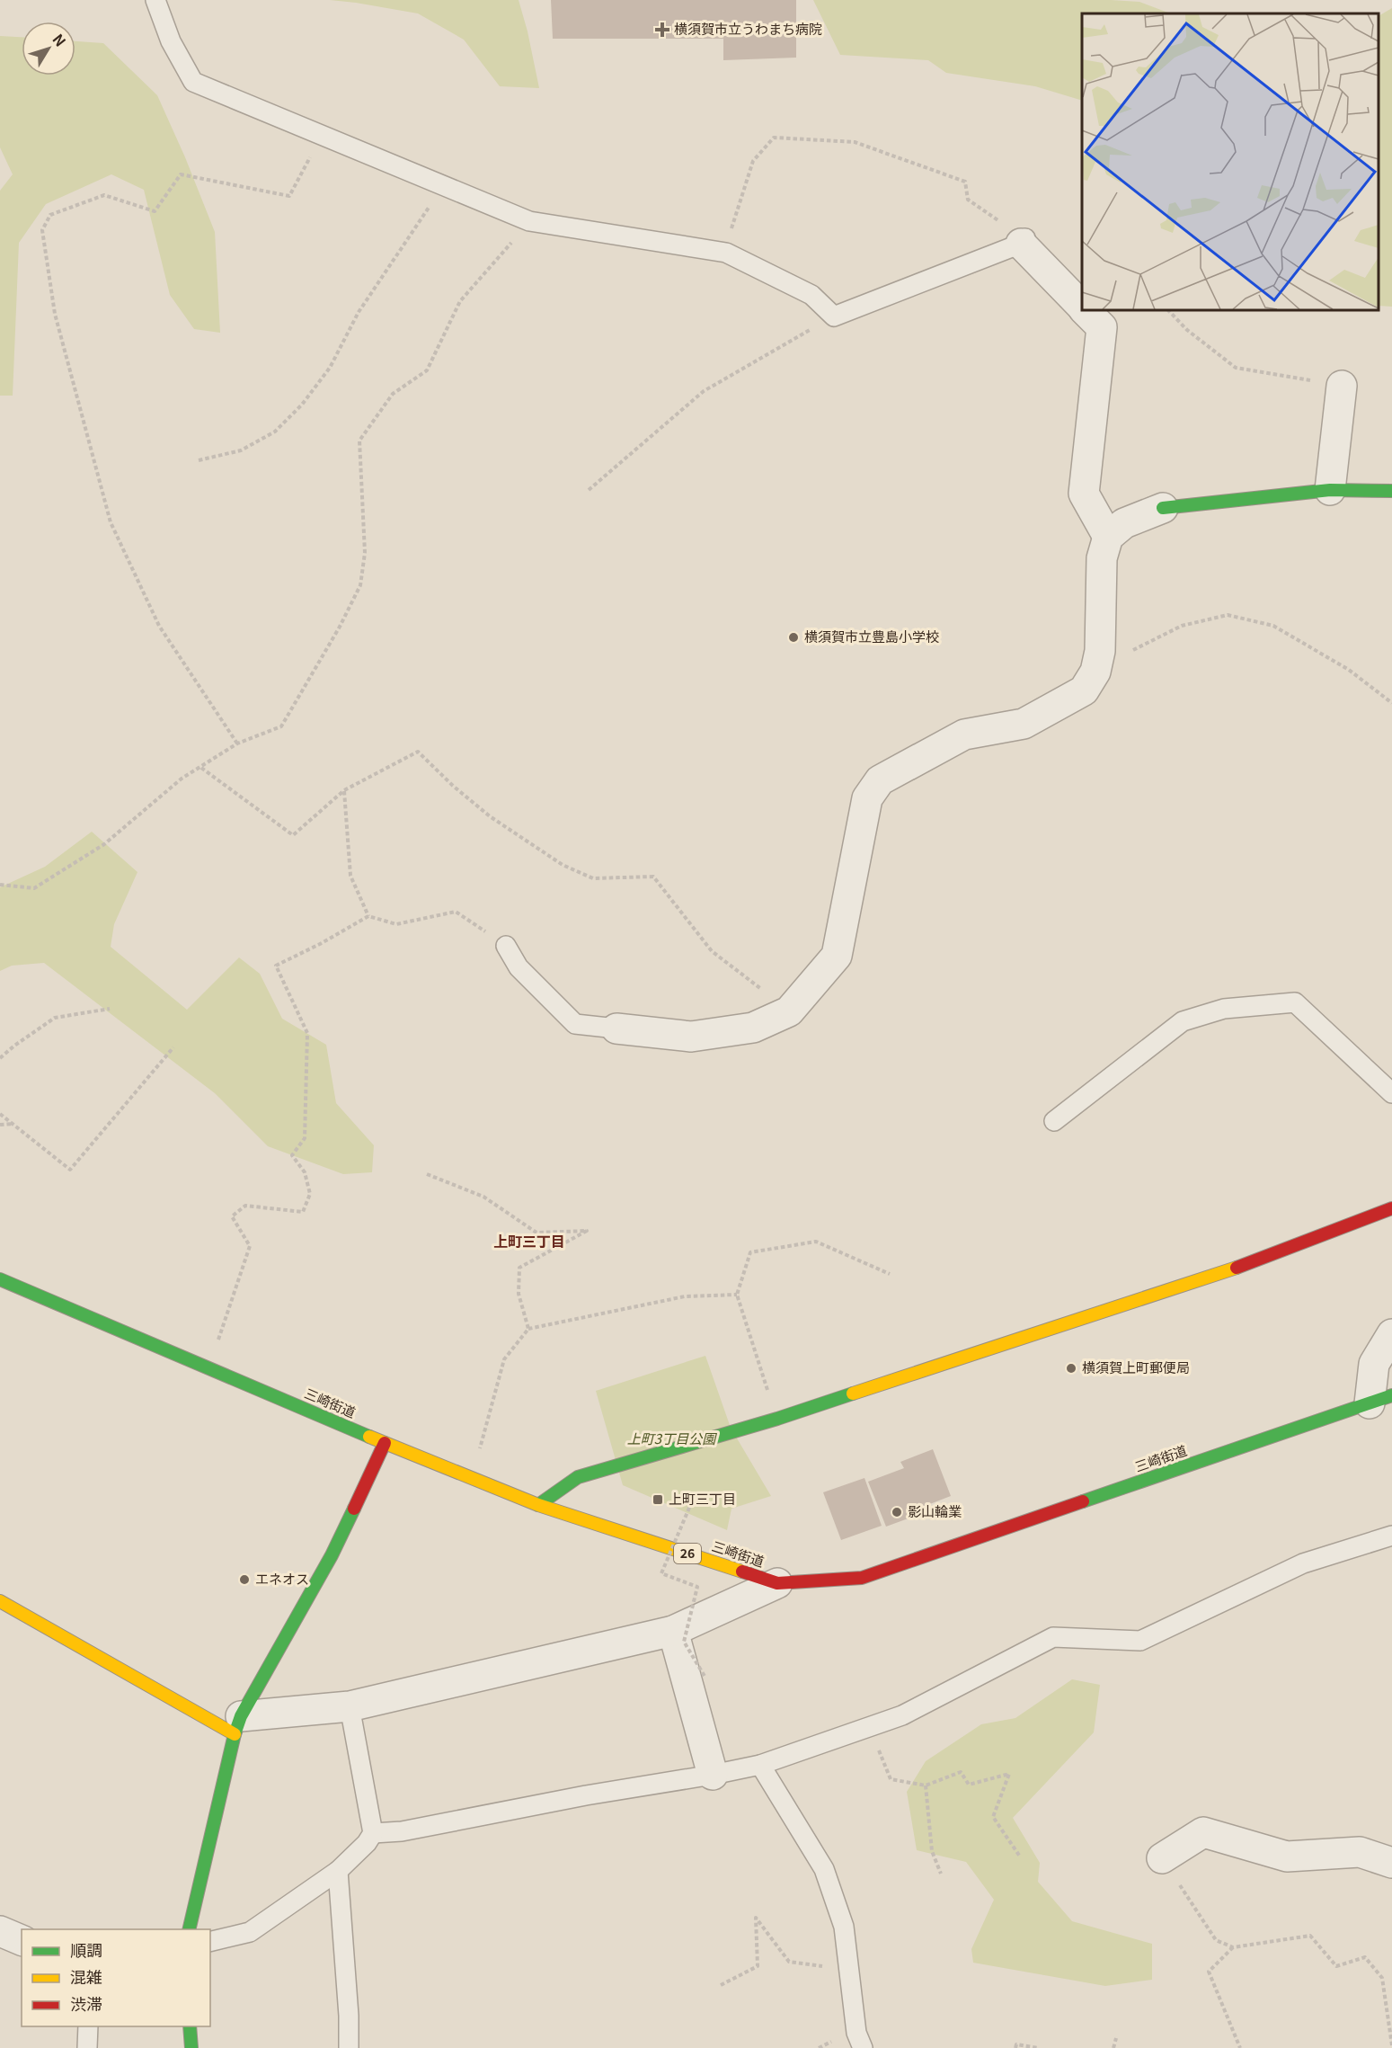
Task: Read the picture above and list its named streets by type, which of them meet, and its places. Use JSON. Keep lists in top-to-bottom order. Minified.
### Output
{"streets":{"street":["三崎街道","26"]},"districts":["上町三丁目"],"parks":["上町3丁目公園"],"places":{"health":["横須賀市立うわまち病院"],"other":["横須賀市立豊島小学校","横須賀上町郵便局","影山輪業","エネオス"],"transit":["上町三丁目"]},"legend":["順調","混雑","渋滞"],"north":"top right"}
